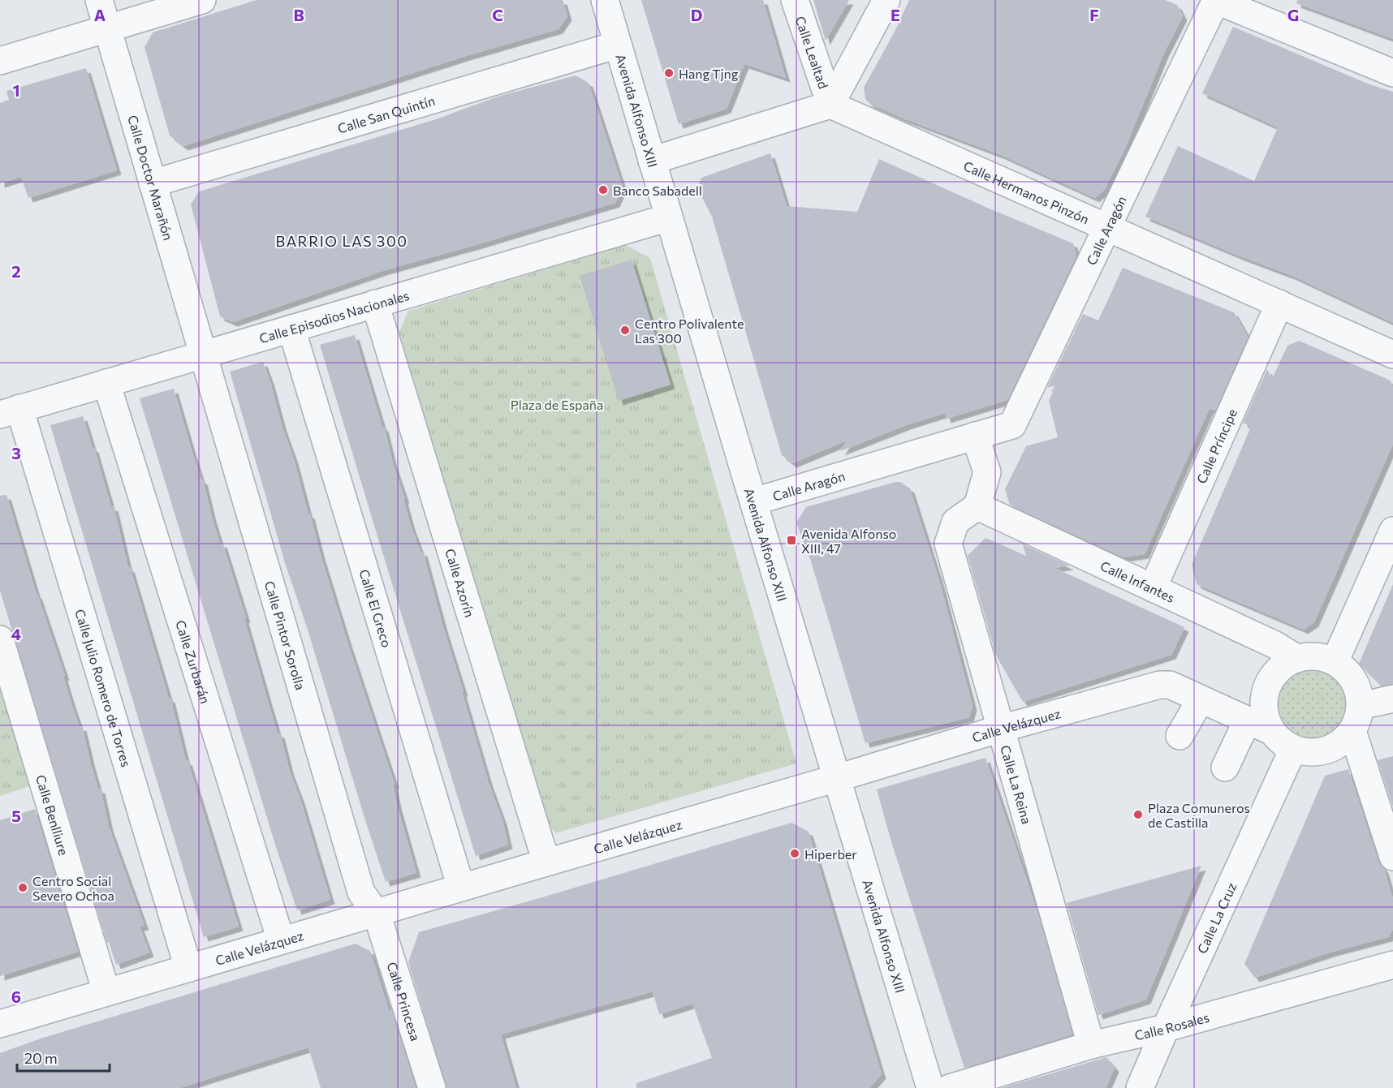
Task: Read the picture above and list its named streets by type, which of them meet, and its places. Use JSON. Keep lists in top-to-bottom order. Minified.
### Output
{"streets":{"street":["Calle Lealtad","Avenida Alfonso XIII","Calle San Quintín","Calle Doctor Marañón","Calle Hermanos Pinzón","Calle Aragón","Calle Episodios Nacionales","Calle Príncipe","Calle Infantes","Calle Azorín","Calle El Greco","Calle Pintor Sorolla","Calle Zurbarán","Calle Julio Romero de Torres","Calle Velázquez","Calle La Reina","Calle Benlliure","Calle La Cruz","Calle Princesa","Calle Rosales"]},"crossings":[["Calle Lealtad","Calle Hermanos Pinzón"],["Avenida Alfonso XIII","Calle San Quintín"],["Avenida Alfonso XIII","Calle Aragón"],["Avenida Alfonso XIII","Calle Episodios Nacionales"],["Avenida Alfonso XIII","Calle Velázquez"],["Calle San Quintín","Calle Doctor Marañón"],["Calle Doctor Marañón","Calle Episodios Nacionales"],["Calle Doctor Marañón","Calle Pintor Sorolla"],["Calle Hermanos Pinzón","Calle Aragón"],["Calle Hermanos Pinzón","Calle Príncipe"],["Calle Episodios Nacionales","Calle Azorín"],["Calle Episodios Nacionales","Calle El Greco"],["Calle Episodios Nacionales","Calle Pintor Sorolla"],["Calle Episodios Nacionales","Calle Zurbarán"],["Calle Episodios Nacionales","Calle Julio Romero de Torres"],["Calle Príncipe","Calle Infantes"],["Calle Infantes","Calle Velázquez"],["Calle Infantes","Calle La Reina"],["Calle Infantes","Calle La Cruz"],["Calle Azorín","Calle Velázquez"],["Calle El Greco","Calle Velázquez"],["Calle Pintor Sorolla","Calle Velázquez"],["Calle Pintor Sorolla","Calle Princesa"],["Calle Zurbarán","Calle Velázquez"],["Calle Julio Romero de Torres","Calle Velázquez"],["Calle Velázquez","Calle La Reina"],["Calle Velázquez","Calle Benlliure"],["Calle Velázquez","Calle La Cruz"],["Calle Velázquez","Calle Princesa"],["Calle La Reina","Calle Rosales"],["Calle La Cruz","Calle Rosales"]],"districts":["BARRIO LAS 300"],"parks":["Plaza de España"],"places":{"other":["Hang Tjng","Banco Sabadell","Centro Polivalente Las 300","Plaza Comuneros de Castilla","Hiperber","Centro Social Severo Ochoa"],"transit":["Avenida Alfonso XIII, 47"]},"scale_bar":"20 m","grid":{"columns":["A","B","C","D","E","F","G"],"rows":["1","2","3","4","5","6"]}}
